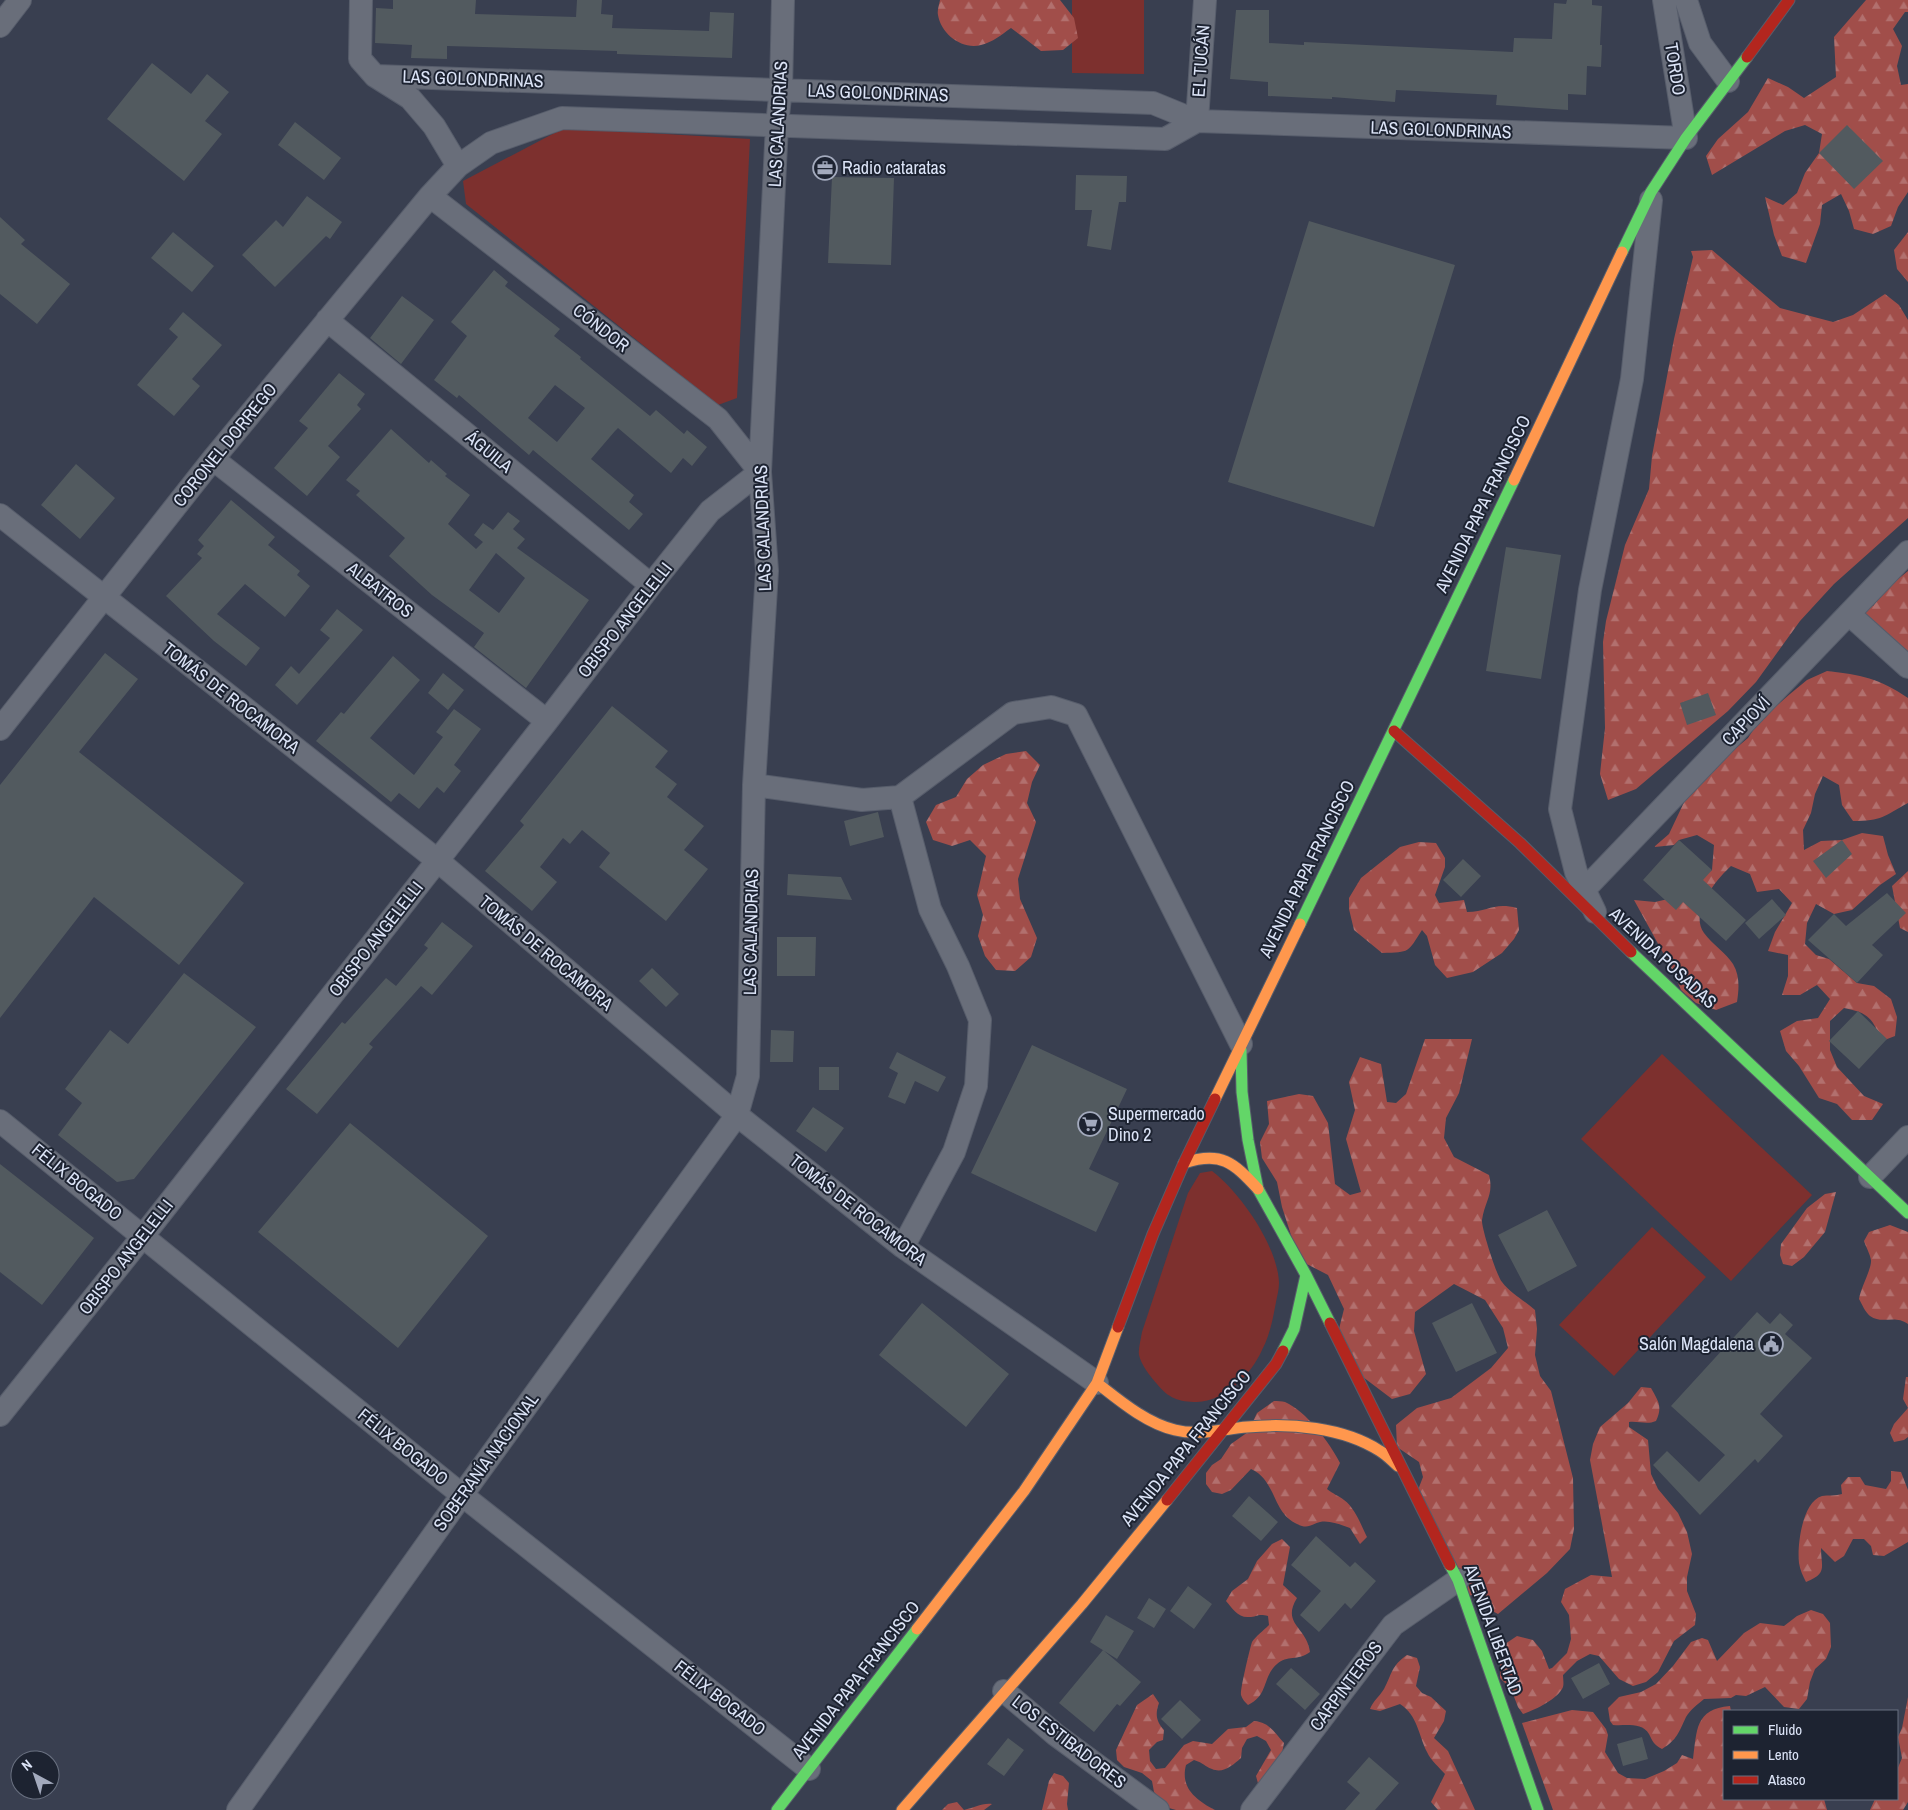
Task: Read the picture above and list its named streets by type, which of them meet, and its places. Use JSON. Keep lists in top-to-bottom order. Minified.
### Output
{"streets":{"main road":["AVENIDA PAPA FRANCISCO","AVENIDA POSADAS","AVENIDA LIBERTAD"],"street":["EL TUCÁN","TORDO","LAS GOLONDRINAS","LAS CALANDRIAS","CÓNDOR","CORONEL DORREGO","ÁGUILA","ALBATROS","OBISPO ANGELELLI","TOMÁS DE ROCAMORA","CAPIOVÍ","FÉLIX BOGADO","SOBERANÍA NACIONAL","CARPINTEROS","LOS ESTIBADORES"]},"crossings":[["EL TUCÁN","LAS GOLONDRINAS"],["TORDO","LAS GOLONDRINAS"],["TORDO","AVENIDA PAPA FRANCISCO"],["LAS GOLONDRINAS","LAS CALANDRIAS"],["LAS GOLONDRINAS","CORONEL DORREGO"],["LAS GOLONDRINAS","AVENIDA PAPA FRANCISCO"],["LAS CALANDRIAS","CÓNDOR"],["LAS CALANDRIAS","OBISPO ANGELELLI"],["LAS CALANDRIAS","TOMÁS DE ROCAMORA"],["LAS CALANDRIAS","SOBERANÍA NACIONAL"],["CÓNDOR","CORONEL DORREGO"],["CÓNDOR","OBISPO ANGELELLI"],["CORONEL DORREGO","ÁGUILA"],["CORONEL DORREGO","ALBATROS"],["CORONEL DORREGO","TOMÁS DE ROCAMORA"],["ÁGUILA","OBISPO ANGELELLI"],["AVENIDA PAPA FRANCISCO","TOMÁS DE ROCAMORA"],["AVENIDA PAPA FRANCISCO","AVENIDA POSADAS"],["AVENIDA PAPA FRANCISCO","FÉLIX BOGADO"],["AVENIDA PAPA FRANCISCO","AVENIDA LIBERTAD"],["AVENIDA PAPA FRANCISCO","LOS ESTIBADORES"],["ALBATROS","OBISPO ANGELELLI"],["OBISPO ANGELELLI","TOMÁS DE ROCAMORA"],["OBISPO ANGELELLI","FÉLIX BOGADO"],["TOMÁS DE ROCAMORA","SOBERANÍA NACIONAL"],["TOMÁS DE ROCAMORA","AVENIDA LIBERTAD"],["FÉLIX BOGADO","SOBERANÍA NACIONAL"],["AVENIDA LIBERTAD","CARPINTEROS"]],"places":{"office":["Radio cataratas"],"supermarket":["Supermercado Dino 2"],"public building":["Salón Magdalena"]},"legend":["Fluido","Lento","Atasco"],"north":"top left"}
